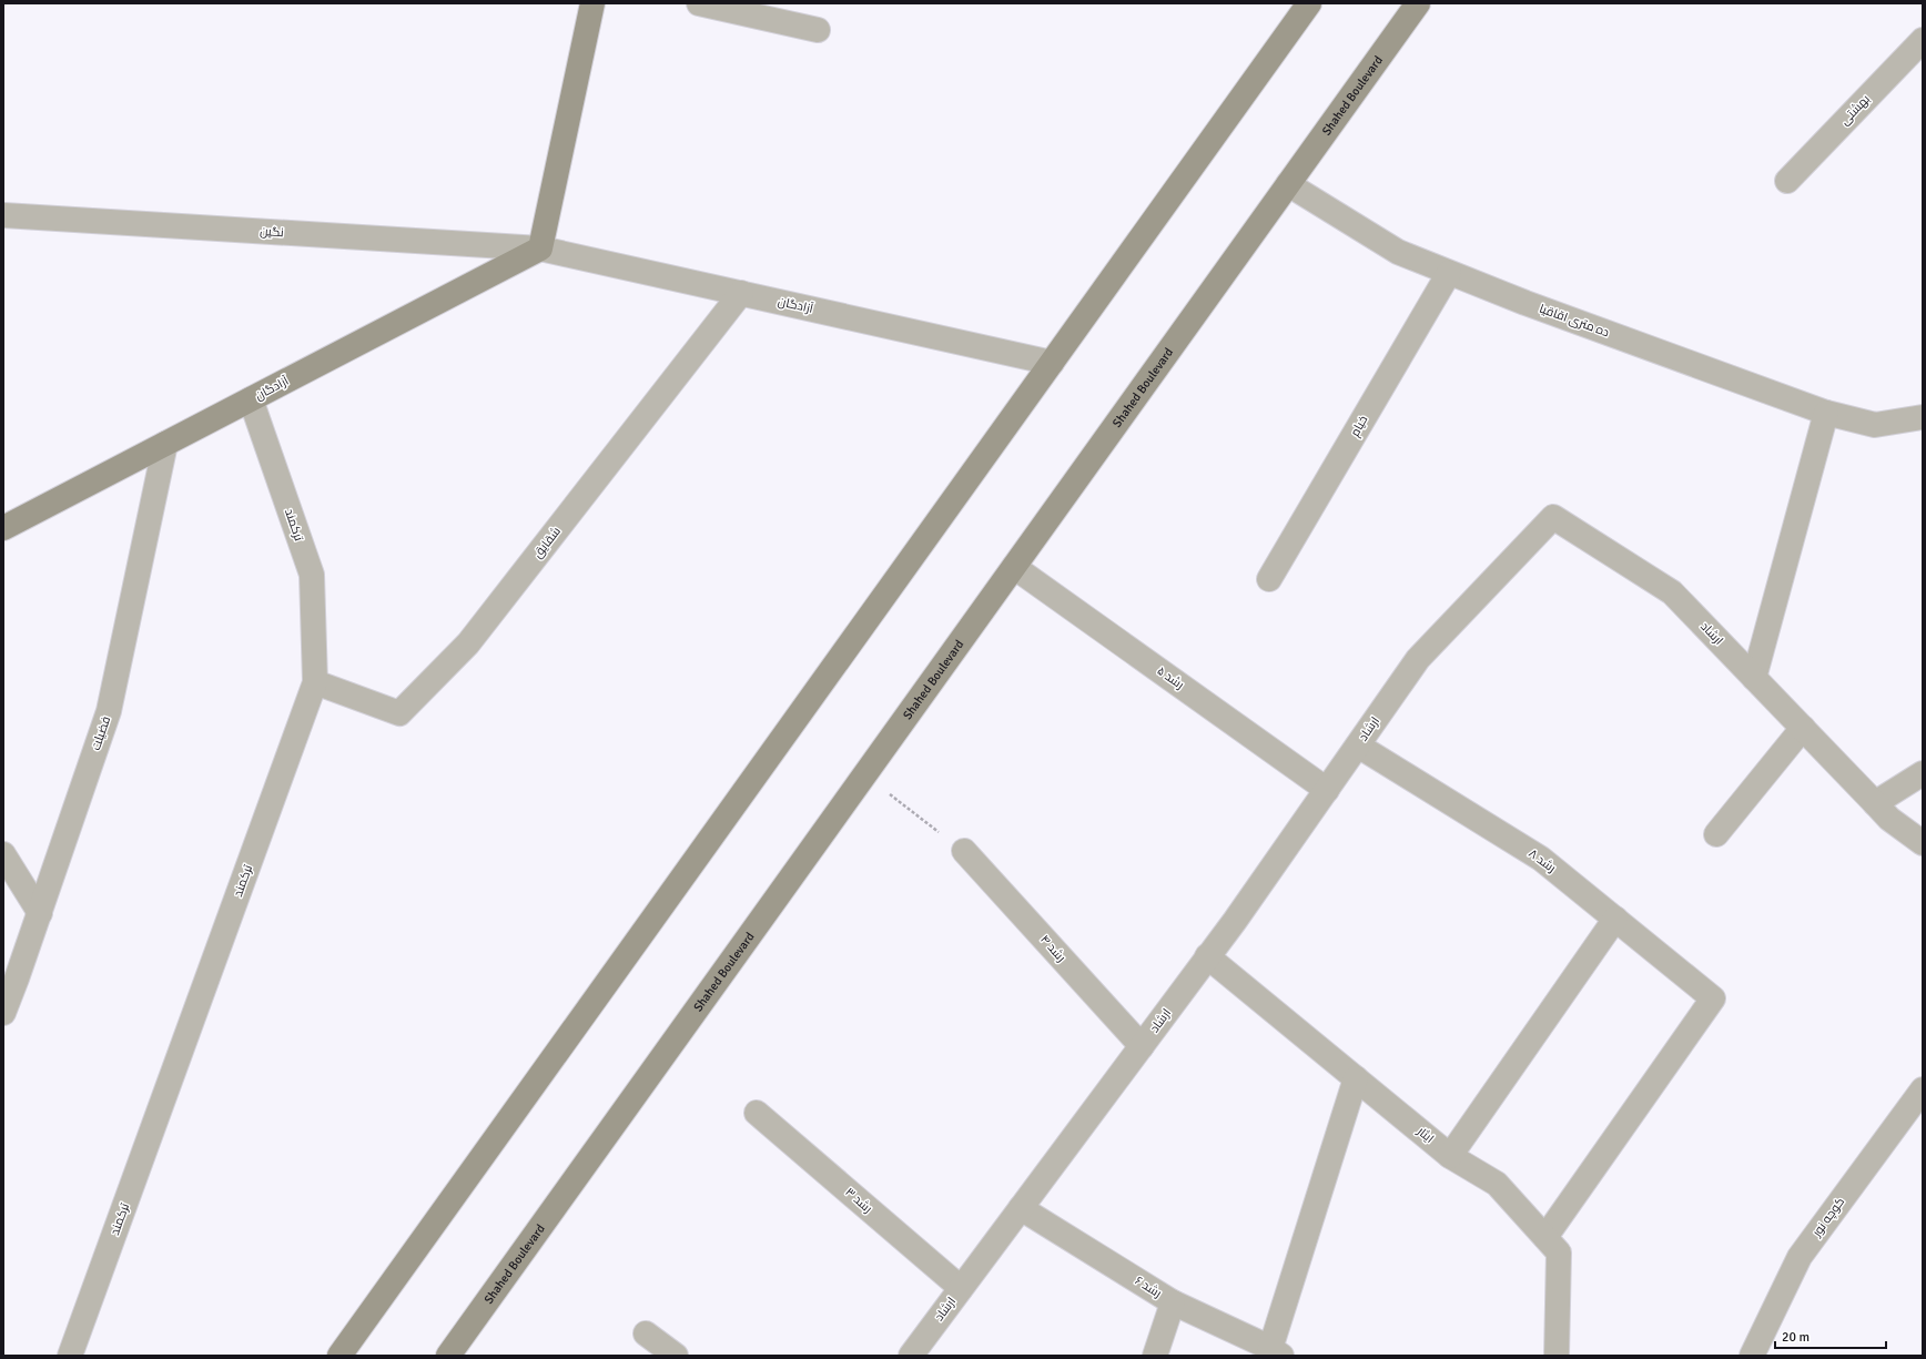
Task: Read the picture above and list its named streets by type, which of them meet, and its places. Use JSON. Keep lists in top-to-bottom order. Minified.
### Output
{"streets":{"main road":["Shahed Boulevard","آزادگان"],"street":["بهشتی","نگین","ده متری اقاقیا","خیام","ترکمند","شقایق","ارشاد","رشد ۵","فضیلت","رشد ۸","رشد ۴","ایثار","رشد ۳","کوچه نور","رشد ۶"]},"crossings":[["Shahed Boulevard","ده متری اقاقیا"],["Shahed Boulevard","رشد ۵"],["نگین","آزادگان"],["آزادگان","ترکمند"],["آزادگان","شقایق"],["آزادگان","فضیلت"],["ده متری اقاقیا","خیام"],["ترکمند","شقایق"],["ارشاد","رشد ۵"],["ارشاد","رشد ۸"],["ارشاد","رشد ۴"],["ارشاد","ایثار"],["ارشاد","رشد ۳"],["ارشاد","رشد ۶"],["رشد ۸","ایثار"]],"scale_bar":"20 m"}
